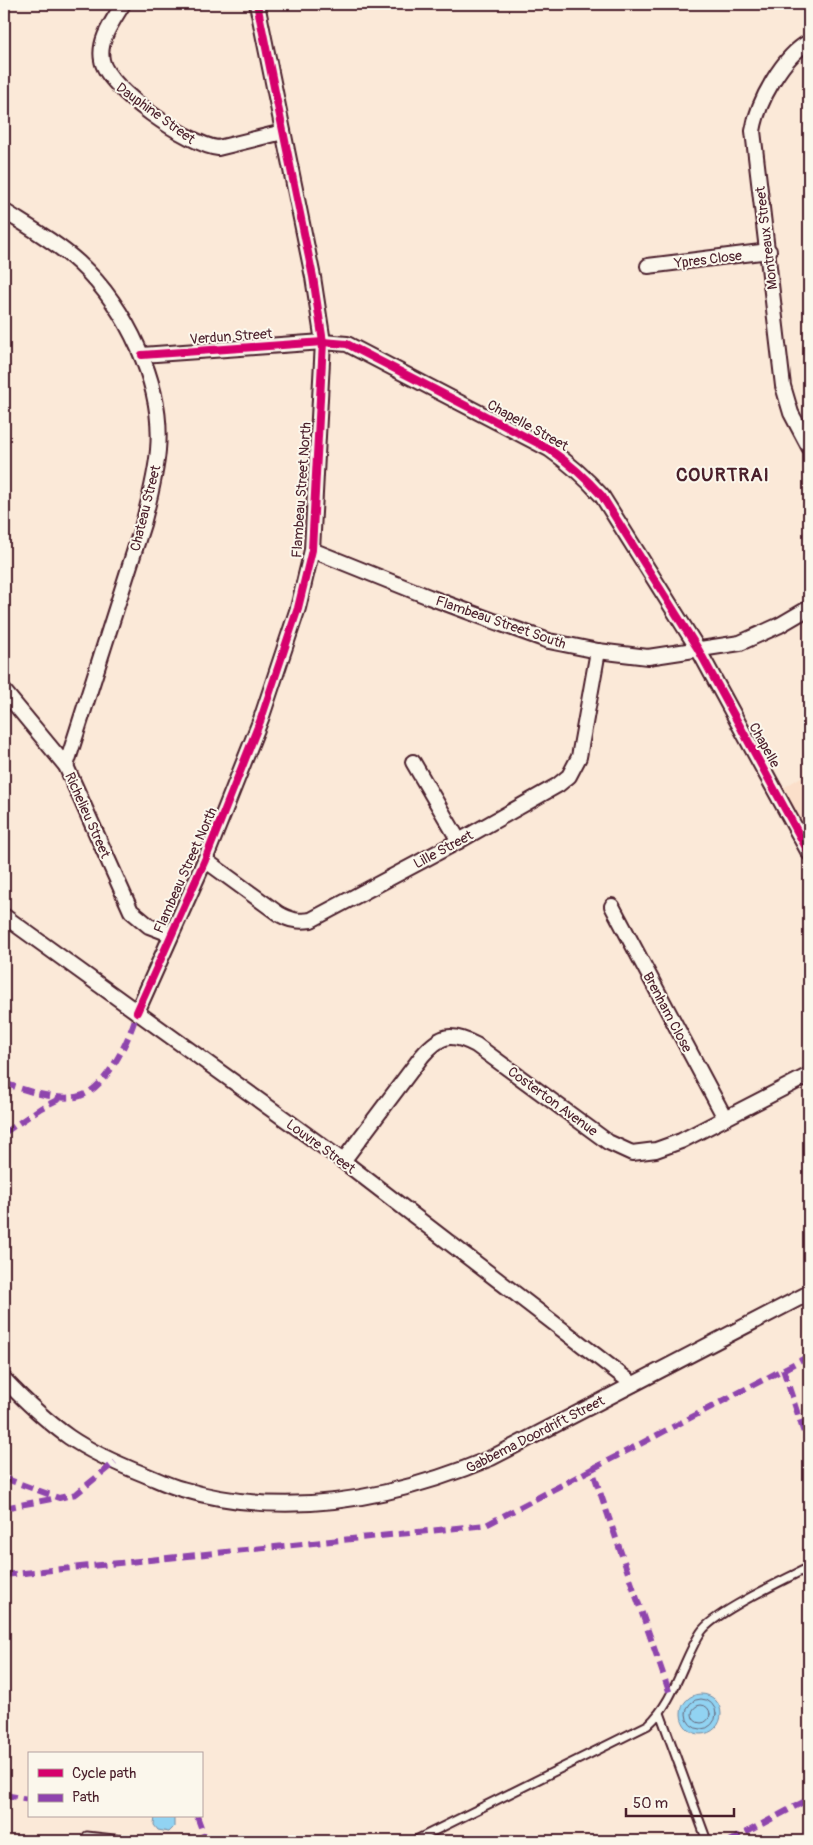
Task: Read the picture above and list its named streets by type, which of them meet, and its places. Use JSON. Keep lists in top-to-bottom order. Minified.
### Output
{"streets":{"street":["Dauphine Street","Montreaux Street","Ypres Close","Verdun Street","Chapelle Street","Flambeau Street North","Chateau Street","Flambeau Street South","Chapelle","Richelieu Street","Lille Street","Brenham Close","Costerton Avenue","Louvre Street","Gabbema Doordrift Street"]},"crossings":[["Dauphine Street","Flambeau Street North"],["Montreaux Street","Ypres Close"],["Verdun Street","Chapelle Street"],["Verdun Street","Flambeau Street North"],["Verdun Street","Chateau Street"],["Chapelle Street","Flambeau Street North"],["Chapelle Street","Flambeau Street South"],["Chapelle Street","Chapelle"],["Flambeau Street North","Flambeau Street South"],["Flambeau Street North","Richelieu Street"],["Flambeau Street North","Lille Street"],["Flambeau Street North","Louvre Street"],["Chateau Street","Richelieu Street"],["Flambeau Street South","Chapelle"],["Flambeau Street South","Lille Street"],["Brenham Close","Costerton Avenue"],["Costerton Avenue","Louvre Street"],["Louvre Street","Gabbema Doordrift Street"]],"districts":["COURTRAI"],"legend":["Cycle path","Path"],"scale_bar":"50 m"}
